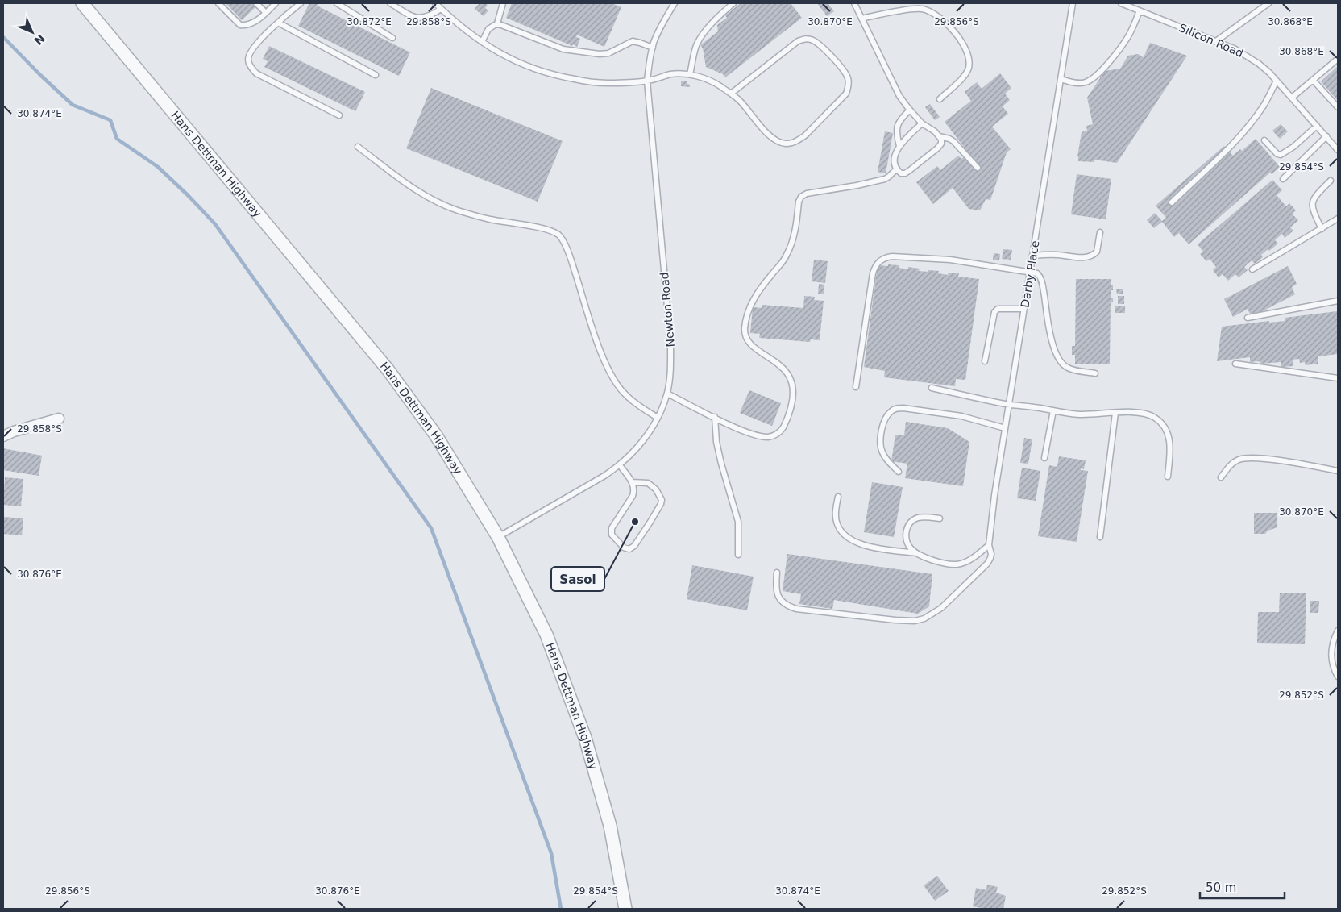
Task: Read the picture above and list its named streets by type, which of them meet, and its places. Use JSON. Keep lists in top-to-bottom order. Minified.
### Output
{"streets":{"street":["Hans Dettman Highway"],"lane":["Silicon Road","Darby Place","Newton Road"]},"crossings":[["Hans Dettman Highway","Newton Road"]],"places":["Sasol"],"scale_bar":"50 m","north":"bottom right","coordinates":["30.868°E","30.872°E","29.858°S","30.870°E","29.856°S","30.874°E","29.854°S","30.876°E","29.852°S"]}
